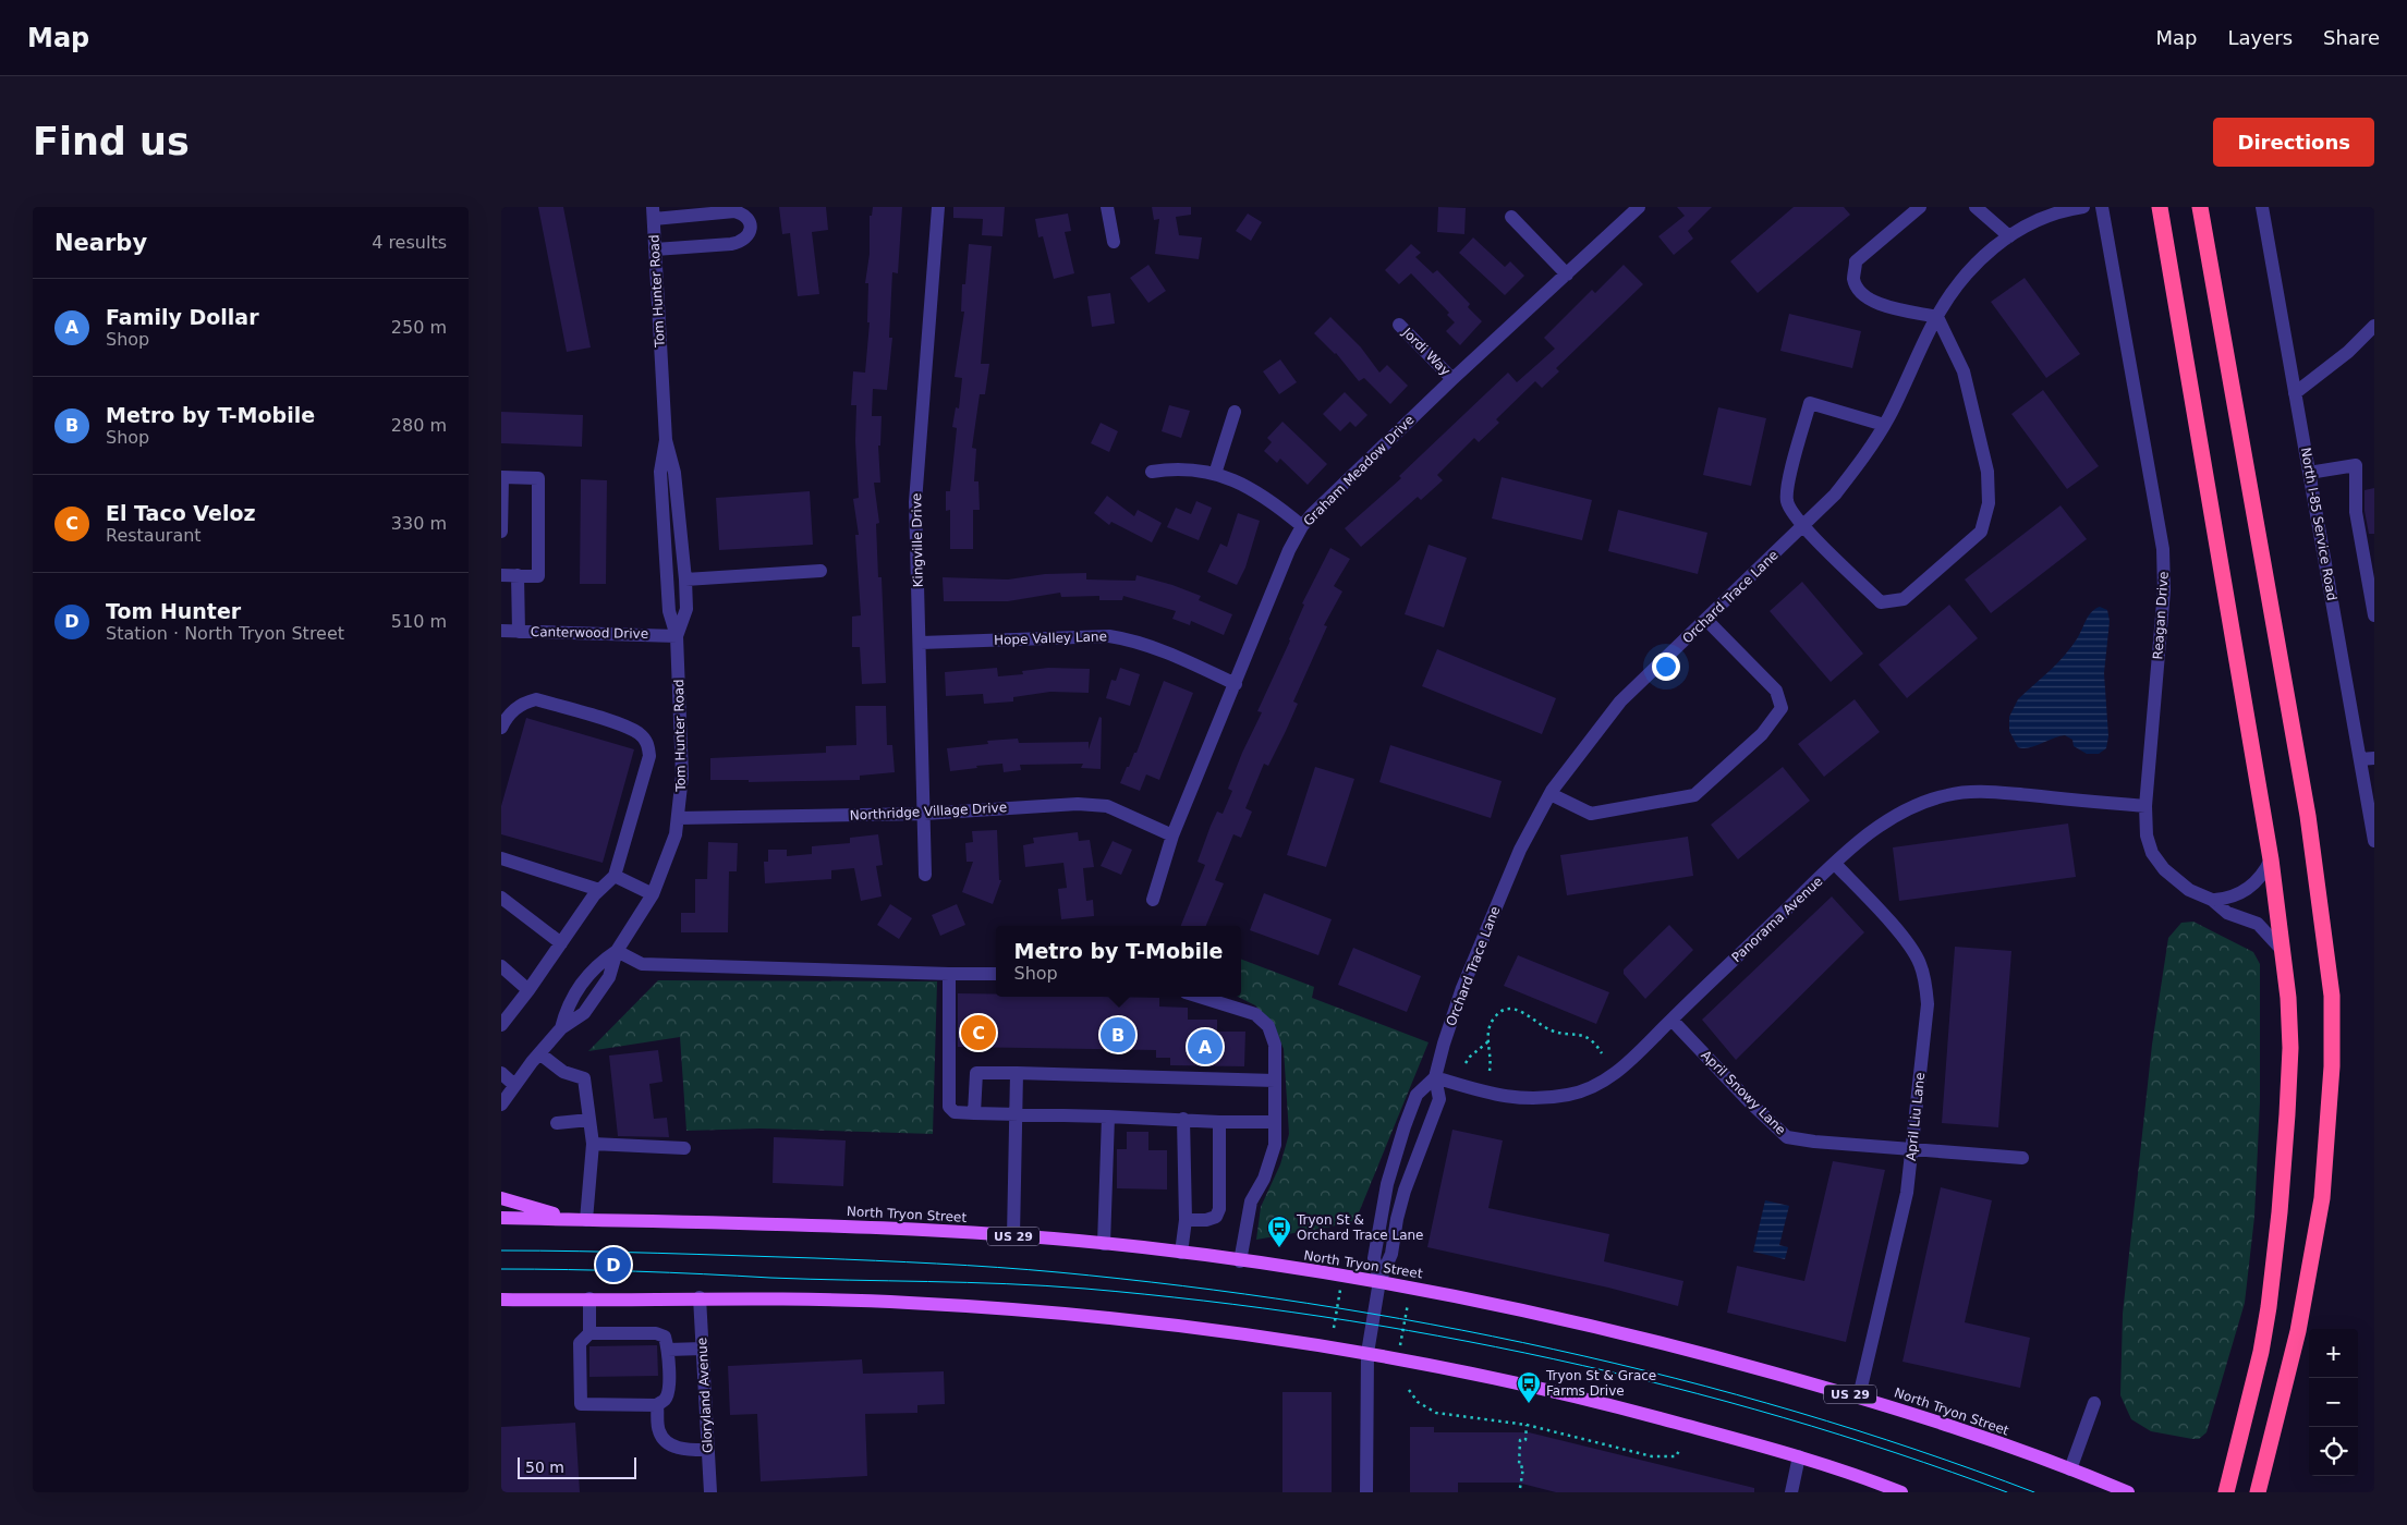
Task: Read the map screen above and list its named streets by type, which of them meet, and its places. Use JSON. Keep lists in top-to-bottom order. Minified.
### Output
{"streets":{"main road":["North Tryon Street","US 29"],"street":["Tom Hunter Road","Jordi Way","Graham Meadow Drive","North I-85 Service Road","Kingville Drive","Orchard Trace Lane","Reagan Drive","Canterwood Drive","Hope Valley Lane","Northridge Village Drive","Panorama Avenue","April Snowy Lane","April Liu Lane","Gloryland Avenue"]},"crossings":[["Tom Hunter Road","Canterwood Drive"],["Tom Hunter Road","Northridge Village Drive"],["Jordi Way","Graham Meadow Drive"],["Graham Meadow Drive","Hope Valley Lane"],["Graham Meadow Drive","Northridge Village Drive"],["Kingville Drive","Hope Valley Lane"],["Kingville Drive","Northridge Village Drive"],["Orchard Trace Lane","Panorama Avenue"],["Orchard Trace Lane","North Tryon Street"],["Reagan Drive","Panorama Avenue"],["Panorama Avenue","April Snowy Lane"],["Panorama Avenue","April Liu Lane"],["April Snowy Lane","April Liu Lane"],["April Liu Lane","North Tryon Street"]],"places":{"bus stop":["Tryon St & Orchard Trace Lane","Tryon St & Grace Farms Drive"]},"scale_bar":"50 m","page":{"header":"Map","nav":["Map","Layers","Share"],"buttons":"Directions","title":"Find us","heading":["Nearby","4 results"],"list":[{"mark":"A","name":"Family Dollar","note":"Shop","value":"250 m"},{"mark":"B","name":"Metro by T-Mobile","note":"Shop","value":"280 m"},{"mark":"C","name":"El Taco Veloz","note":"Restaurant","value":"330 m"},{"mark":"D","name":"Tom Hunter","note":"Station · North Tryon Street","value":"510 m"}],"popup":["Metro by T-Mobile","Shop"],"pins":["C","B","A","D"],"map_buttons":["+","−"],"scale":"50 m"}}
